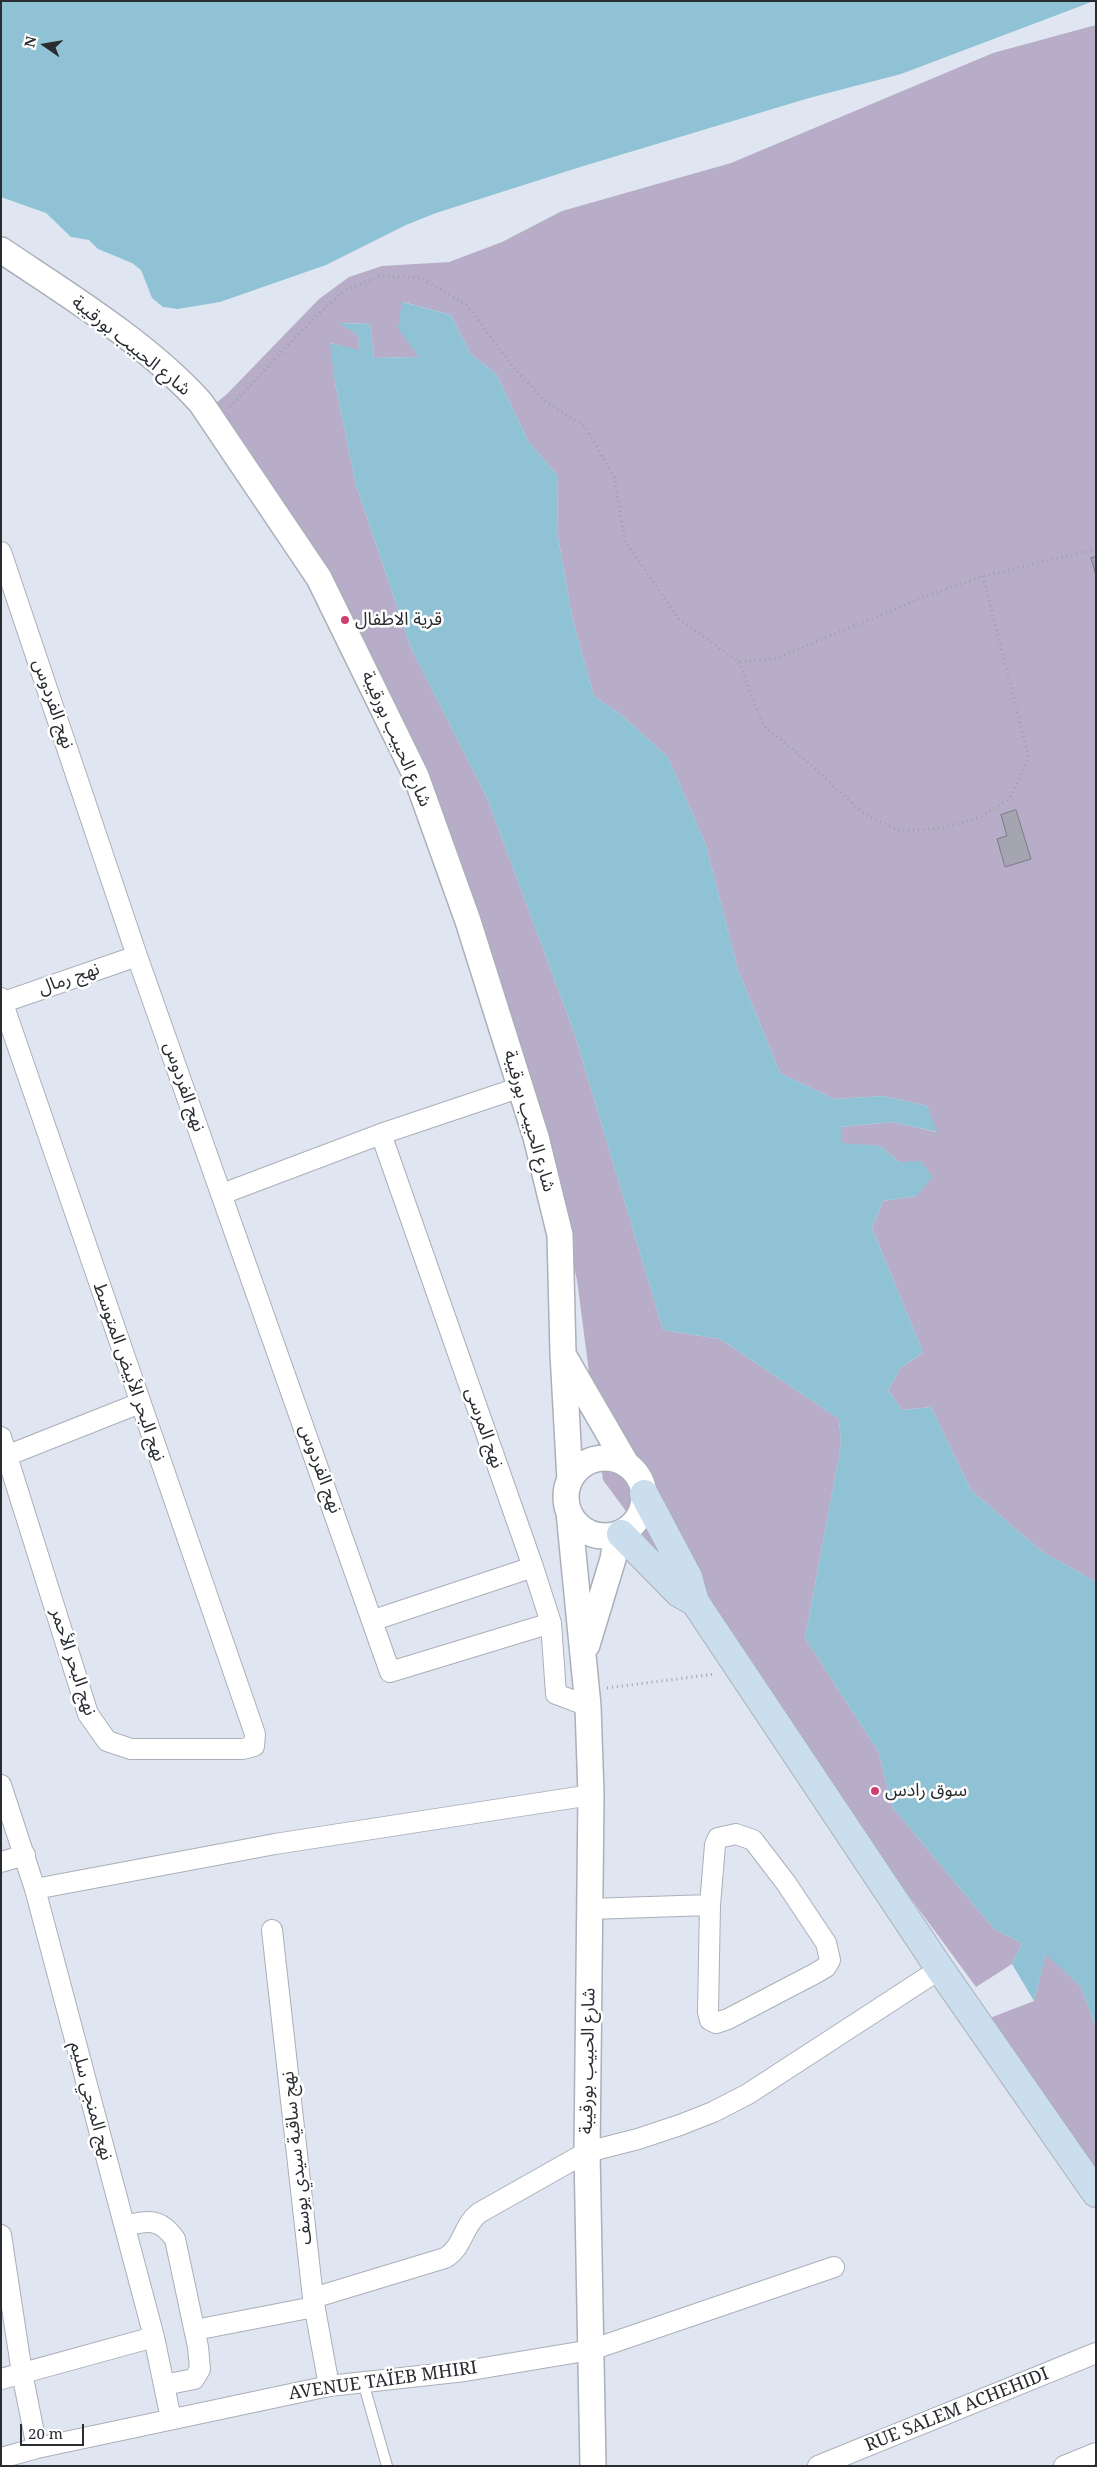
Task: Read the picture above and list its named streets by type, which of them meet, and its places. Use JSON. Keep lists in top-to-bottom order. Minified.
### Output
{"streets":{"street":["شارع الحبيب بورقيبة","نهج الفردوس","نهج رمال","نهج البحر الأبيض المتوسط","نهج المرسى","نهج البحر الأحمر","نهج المنجي سليم","نهج ساقية سيدي يوسف","AVENUE TAÏEB MHIRI","RUE SALEM ACHEHIDI"]},"crossings":[["شارع الحبيب بورقيبة","نهج المرسى"],["شارع الحبيب بورقيبة","AVENUE TAÏEB MHIRI"],["نهج الفردوس","نهج رمال"],["نهج الفردوس","نهج المرسى"],["نهج رمال","نهج البحر الأبيض المتوسط"],["نهج البحر الأبيض المتوسط","نهج البحر الأحمر"],["نهج المنجي سليم","AVENUE TAÏEB MHIRI"],["نهج ساقية سيدي يوسف","AVENUE TAÏEB MHIRI"]],"places":["قرية الاطفال","سوق رادس"],"scale_bar":"20 m","north":"left"}
